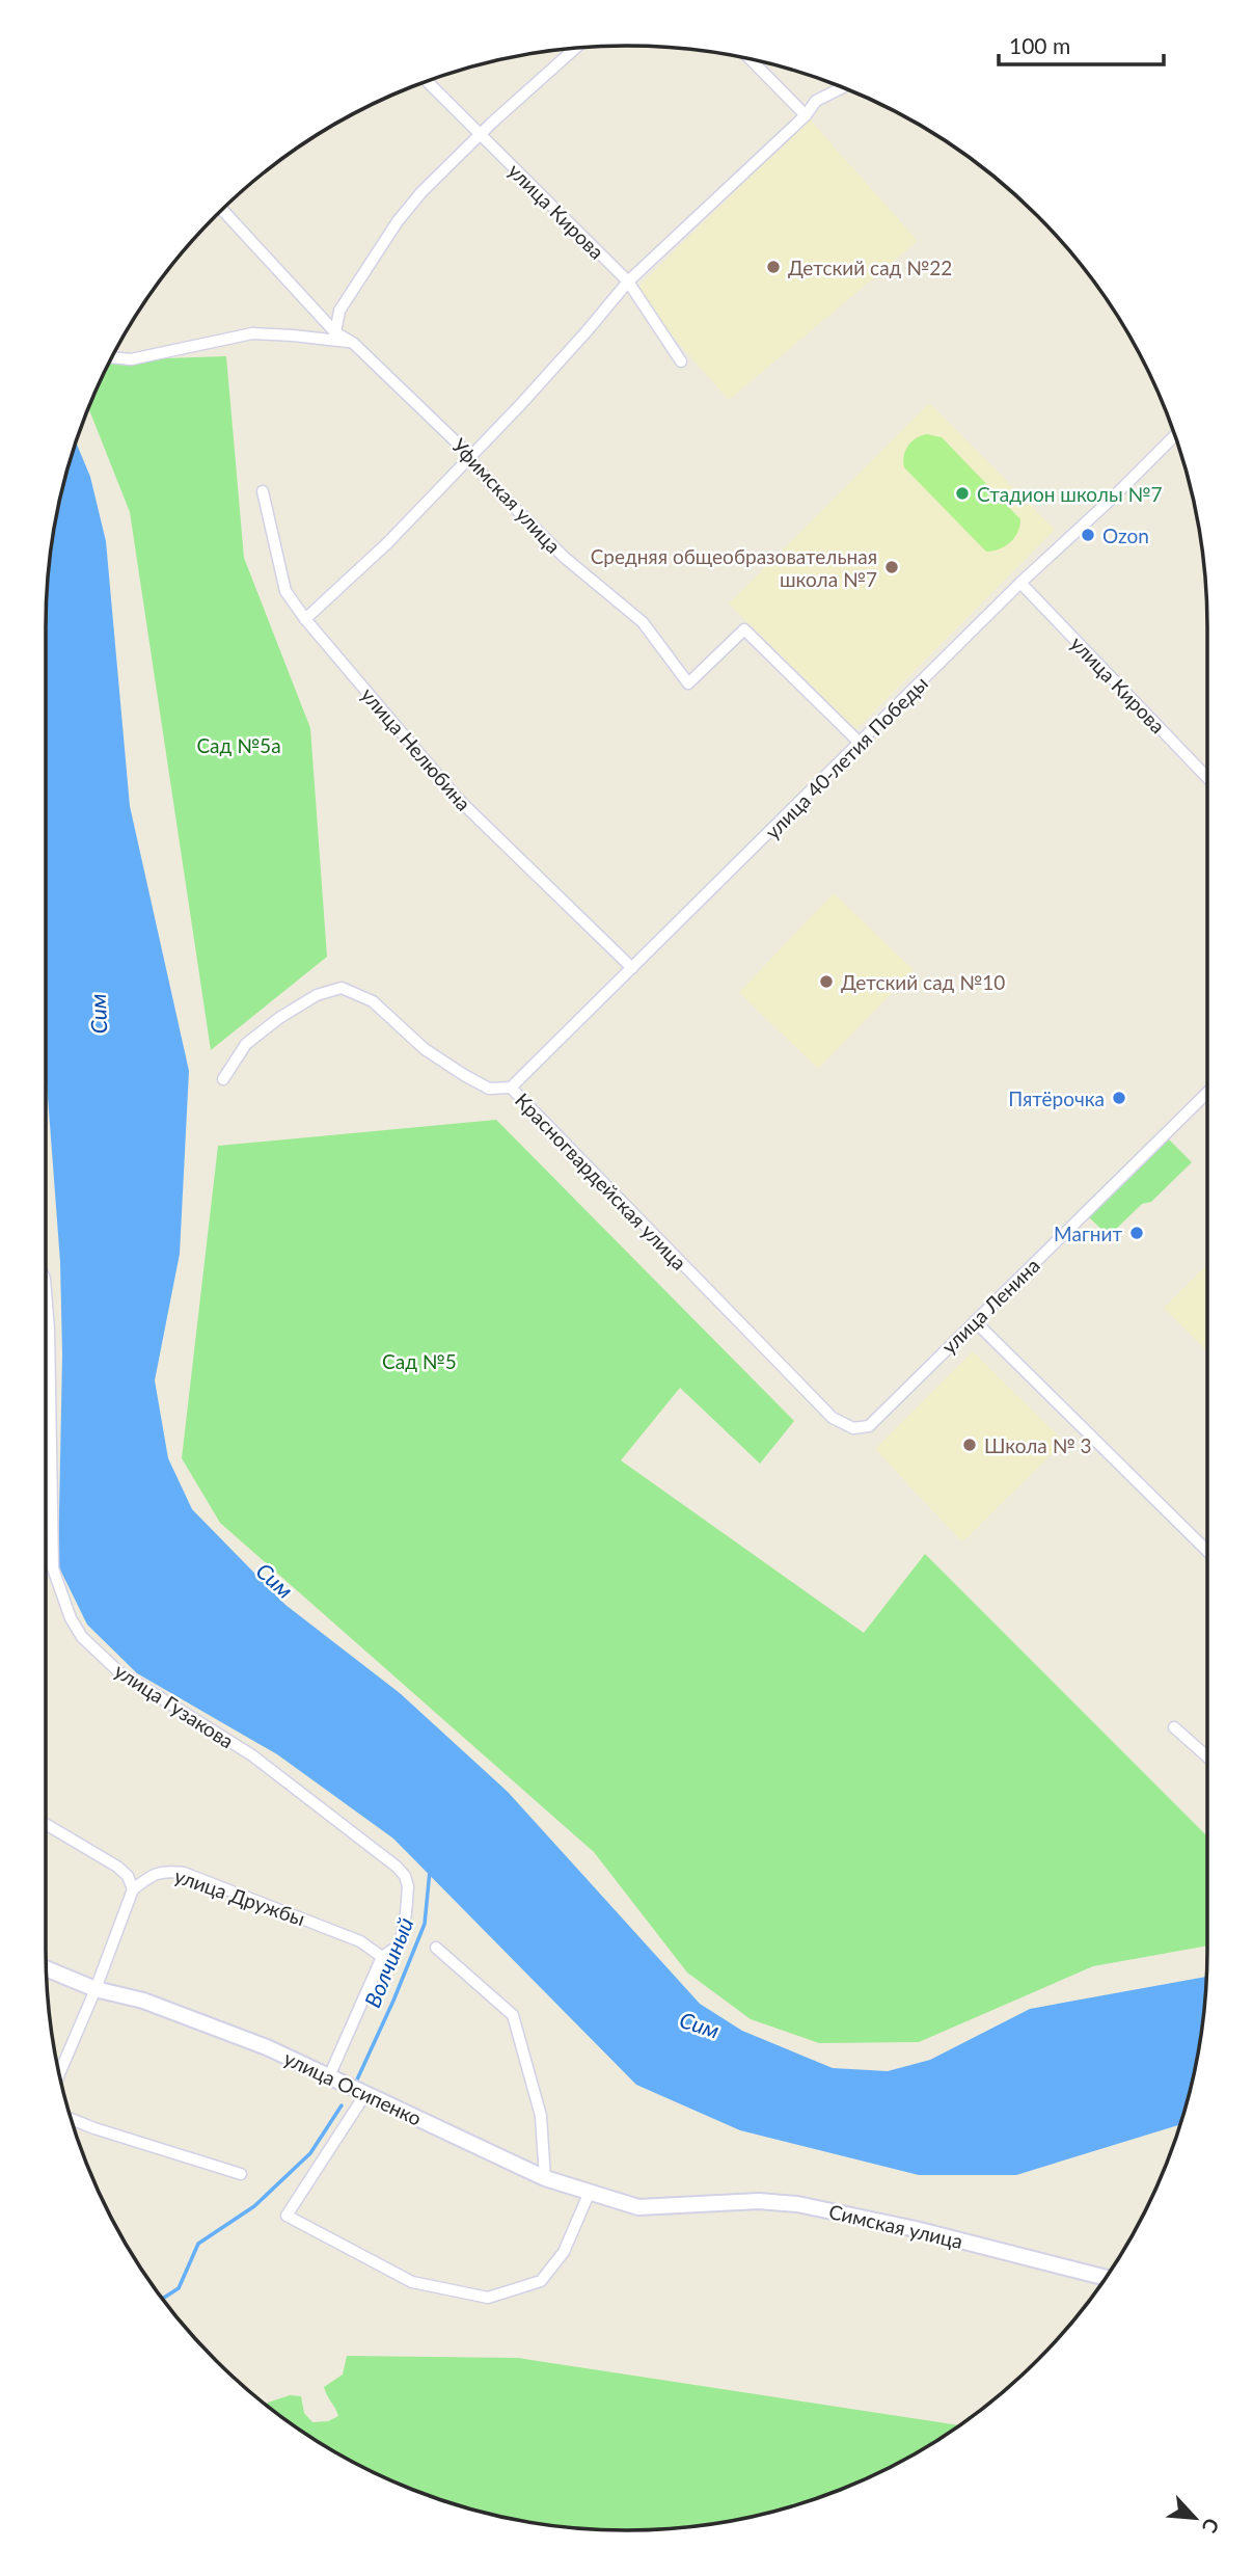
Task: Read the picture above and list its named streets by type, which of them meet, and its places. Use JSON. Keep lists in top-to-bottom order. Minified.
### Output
{"streets":{"main road":["улица Осипенко","Симская улица"],"street":["улица Кирова","Уфимская улица","улица Нелюбина","улица 40-летия Победы","Красногвардейская улица","улица Ленина","улица Гузакова","улица Дружбы"]},"crossings":[["улица Кирова","улица 40-летия Победы"],["Уфимская улица","улица 40-летия Победы"],["улица Нелюбина","улица 40-летия Победы"],["улица 40-летия Победы","Красногвардейская улица"],["Красногвардейская улица","улица Ленина"],["улица Гузакова","улица Дружбы"],["улица Гузакова","улица Осипенко"],["улица Осипенко","Симская улица"]],"water":["Сим","Волчиный"],"parks":["Сад №5а","Сад №5"],"places":["Детский сад №22","Стадион школы №7","Ozon","Средняя общеобразовательная школа №7","Детский сад №10","Пятёрочка","Магнит","Школа № 3"],"scale_bar":"100 m","north":"bottom right"}
